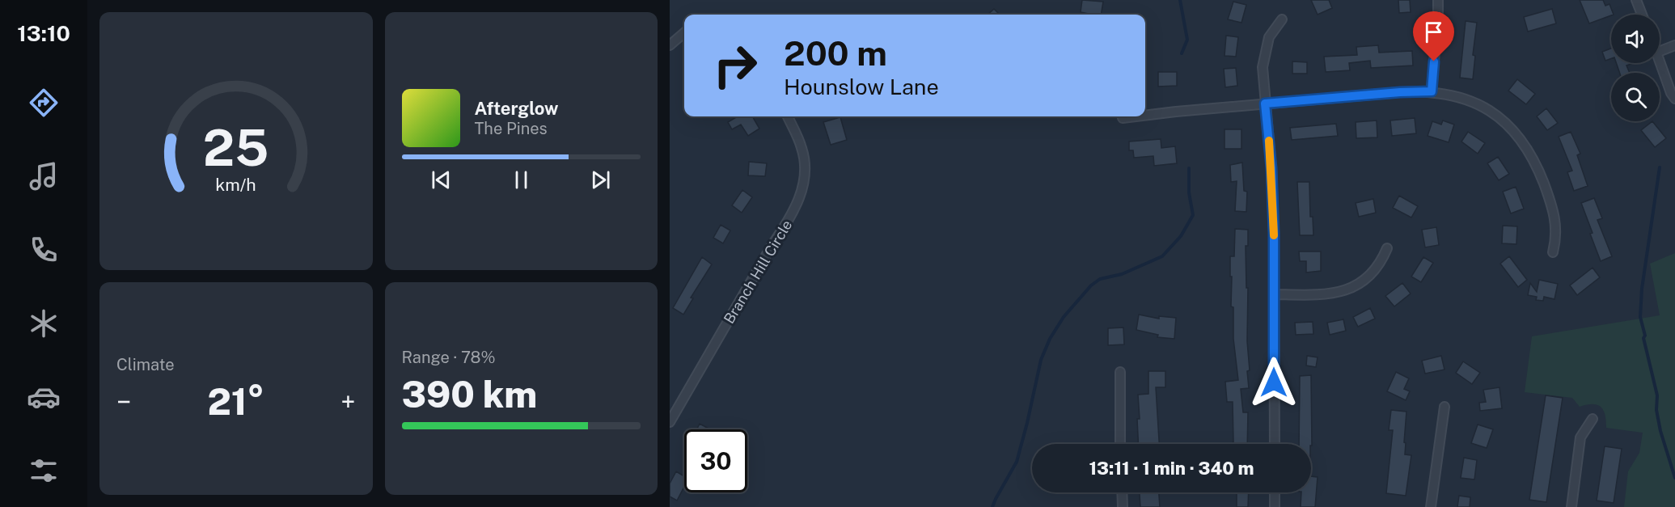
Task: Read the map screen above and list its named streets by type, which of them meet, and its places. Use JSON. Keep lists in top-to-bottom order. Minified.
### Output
{"streets":{"street":["Branch Hill Circle"]},"page":{"tabs":"13:10","turn":["200 m","Hounslow Lane"],"song":["Afterglow","The Pines"],"tile":["Climate",["Range · 78%","390 km"]],"heat":["−","21°","+"],"limit":"30","trip":"13:11 · 1 min · 340 m","gauge":["25","km/h"]}}
